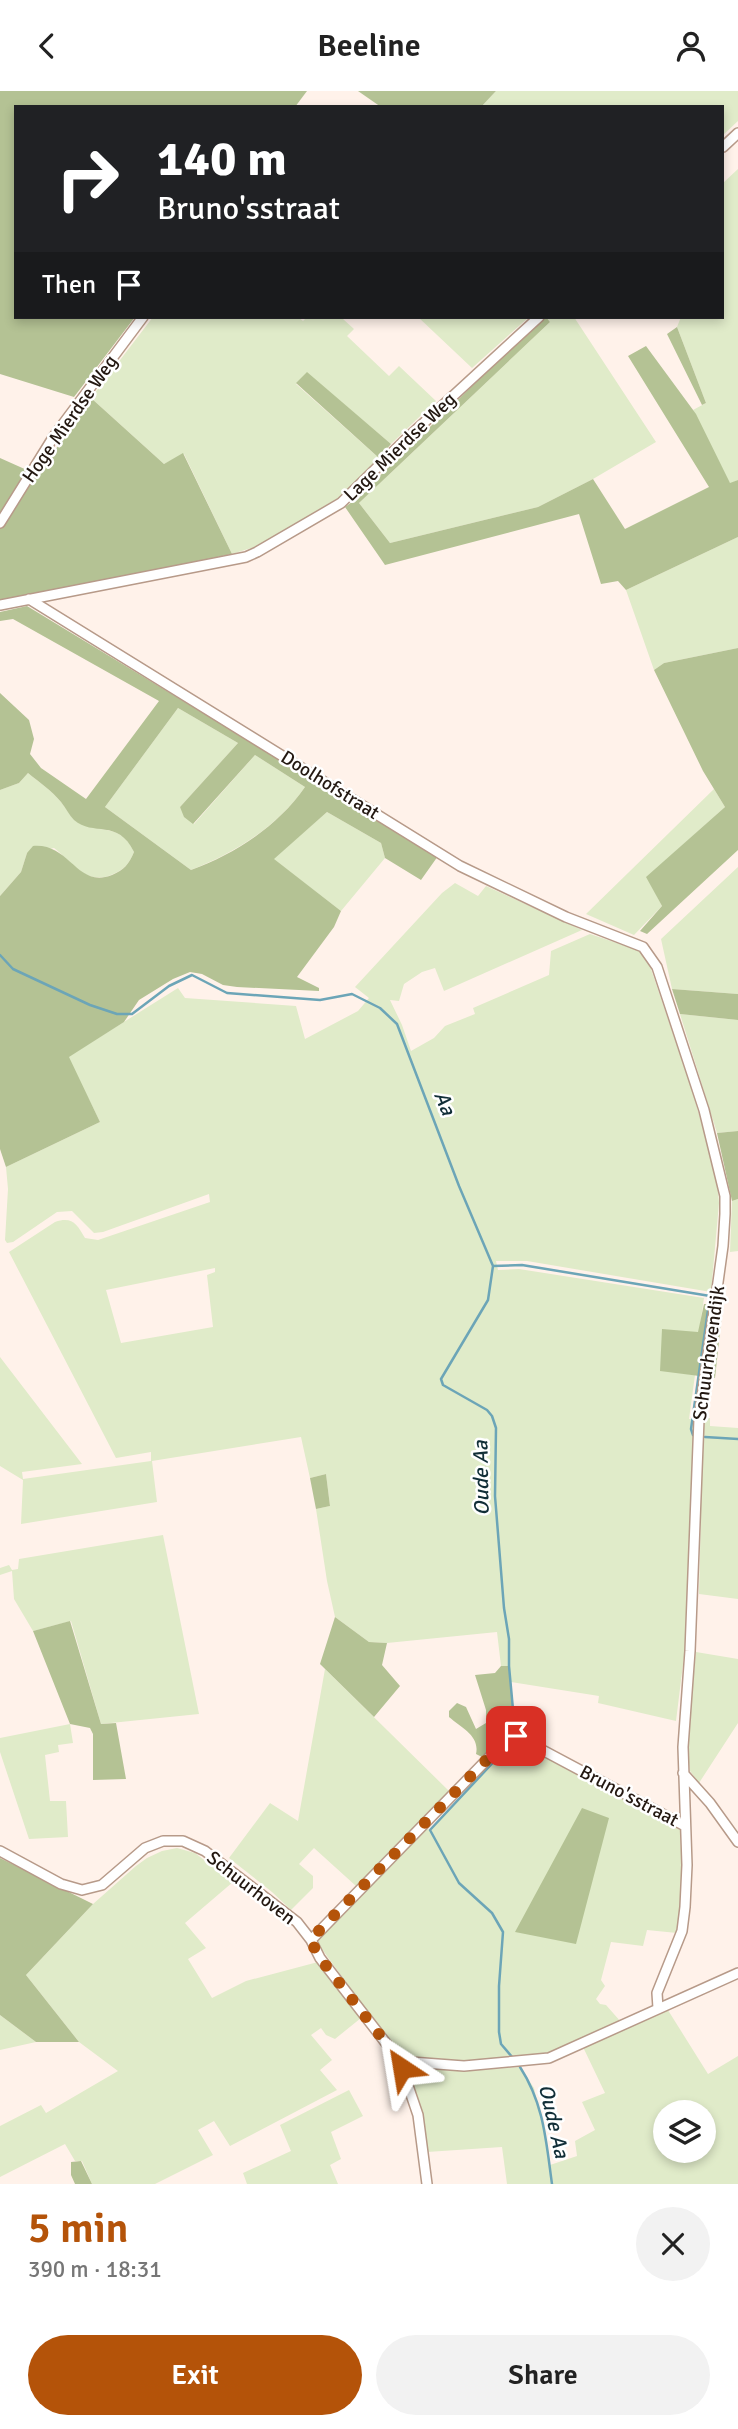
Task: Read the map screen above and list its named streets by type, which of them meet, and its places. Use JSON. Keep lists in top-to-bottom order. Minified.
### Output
{"streets":{"street":["Hoge Mierdse Weg","Lage Mierdse Weg","Doolhofstraat","Schuurhovendijk","Bruno'sstraat","Schuurhoven"]},"crossings":[["Lage Mierdse Weg","Doolhofstraat"],["Doolhofstraat","Schuurhovendijk"],["Schuurhovendijk","Bruno'sstraat"],["Bruno'sstraat","Schuurhoven"]],"water":["Aa","Oude Aa"],"page":{"header":"Beeline","turn":["140 m","Bruno'sstraat"],"then":"Then","heading":["5 min","390 m · 18:31"],"buttons":["Exit","Share"]}}
